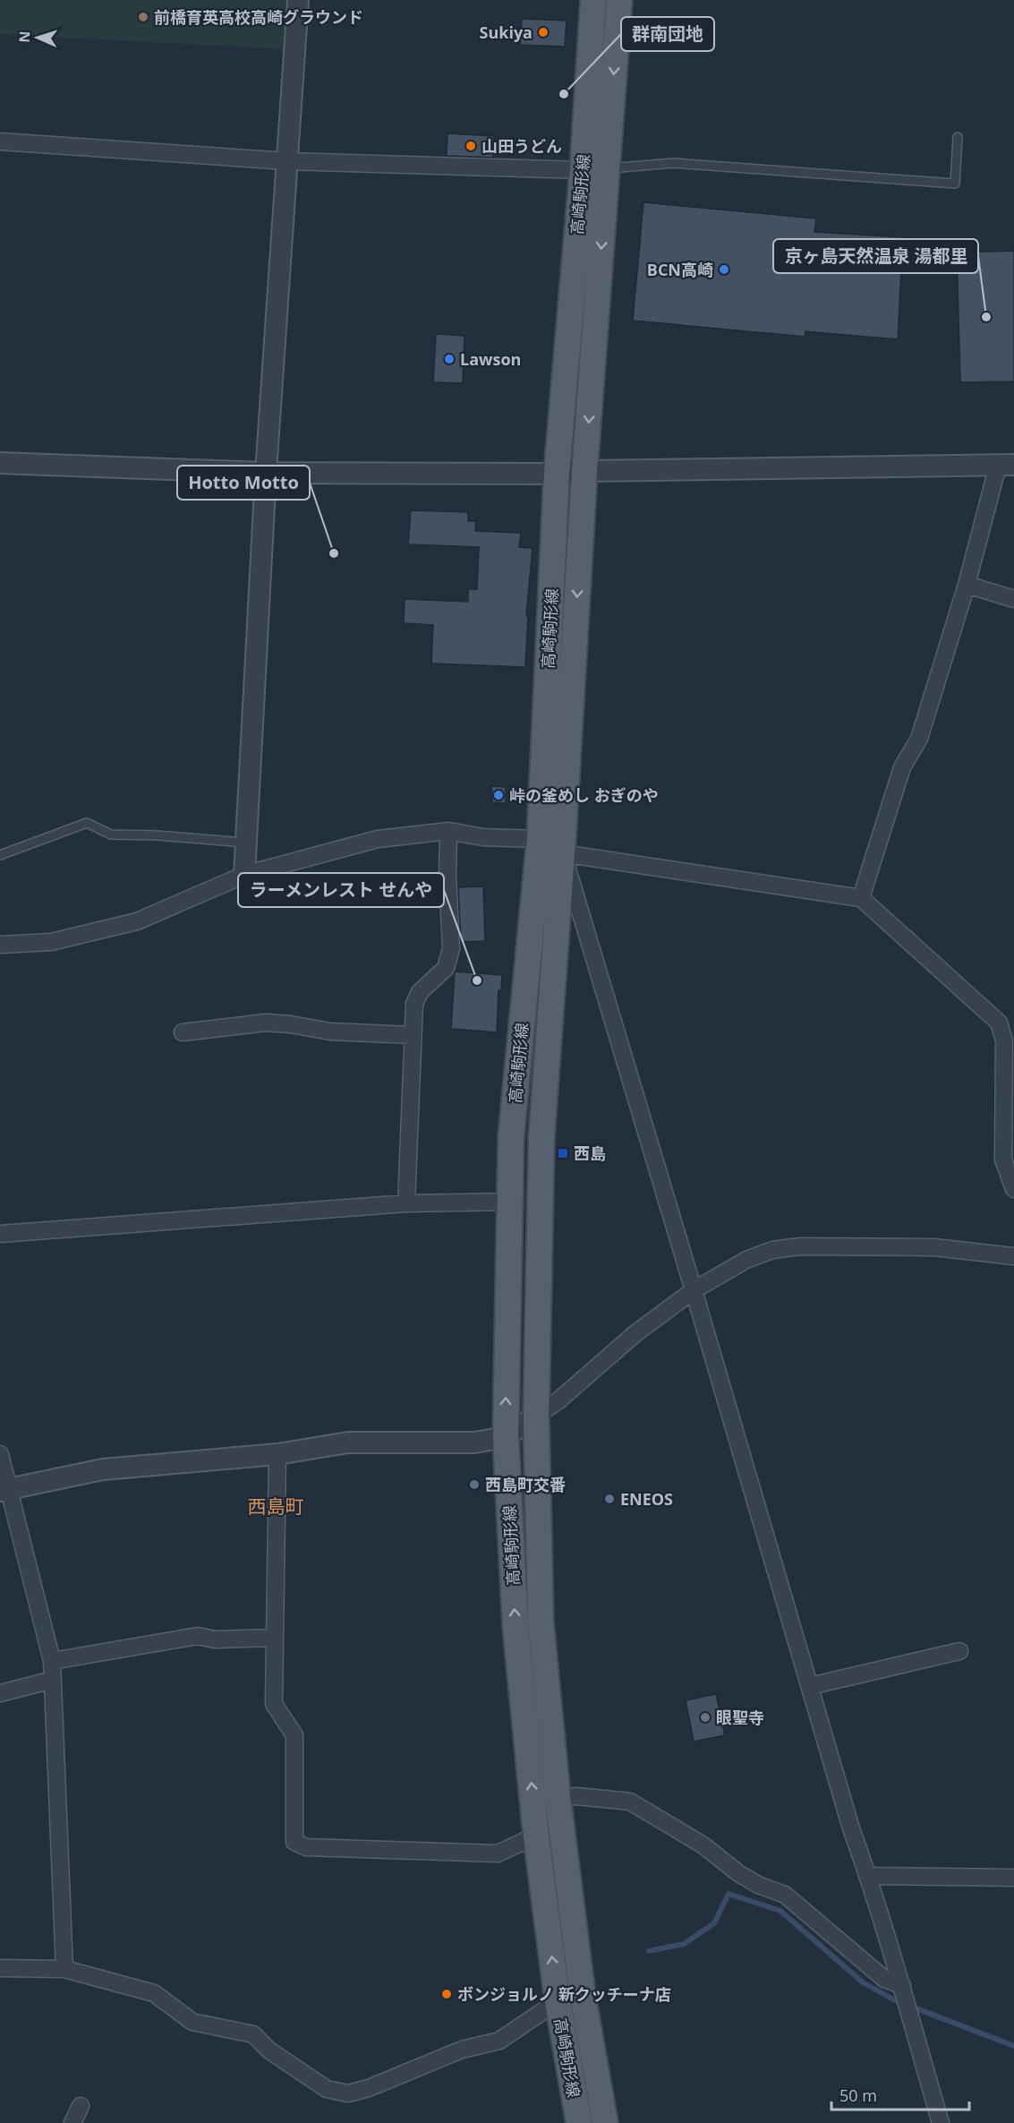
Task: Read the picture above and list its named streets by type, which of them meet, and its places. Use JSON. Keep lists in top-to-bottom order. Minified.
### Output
{"streets":{"main road":["高崎駒形線"]},"districts":["西島町"],"places":{"other":["前橋育英高校高崎グラウンド","Sukiya","群南団地","山田うどん","BCN高崎","京ヶ島天然温泉 湯都里","Lawson","Hotto Motto","峠の釜めし おぎのや","ラーメンレスト せんや","西島町交番","ENEOS","眼聖寺","ボンジョルノ 新クッチーナ店"],"transit":["西島"]},"scale_bar":"50 m","north":"left"}
